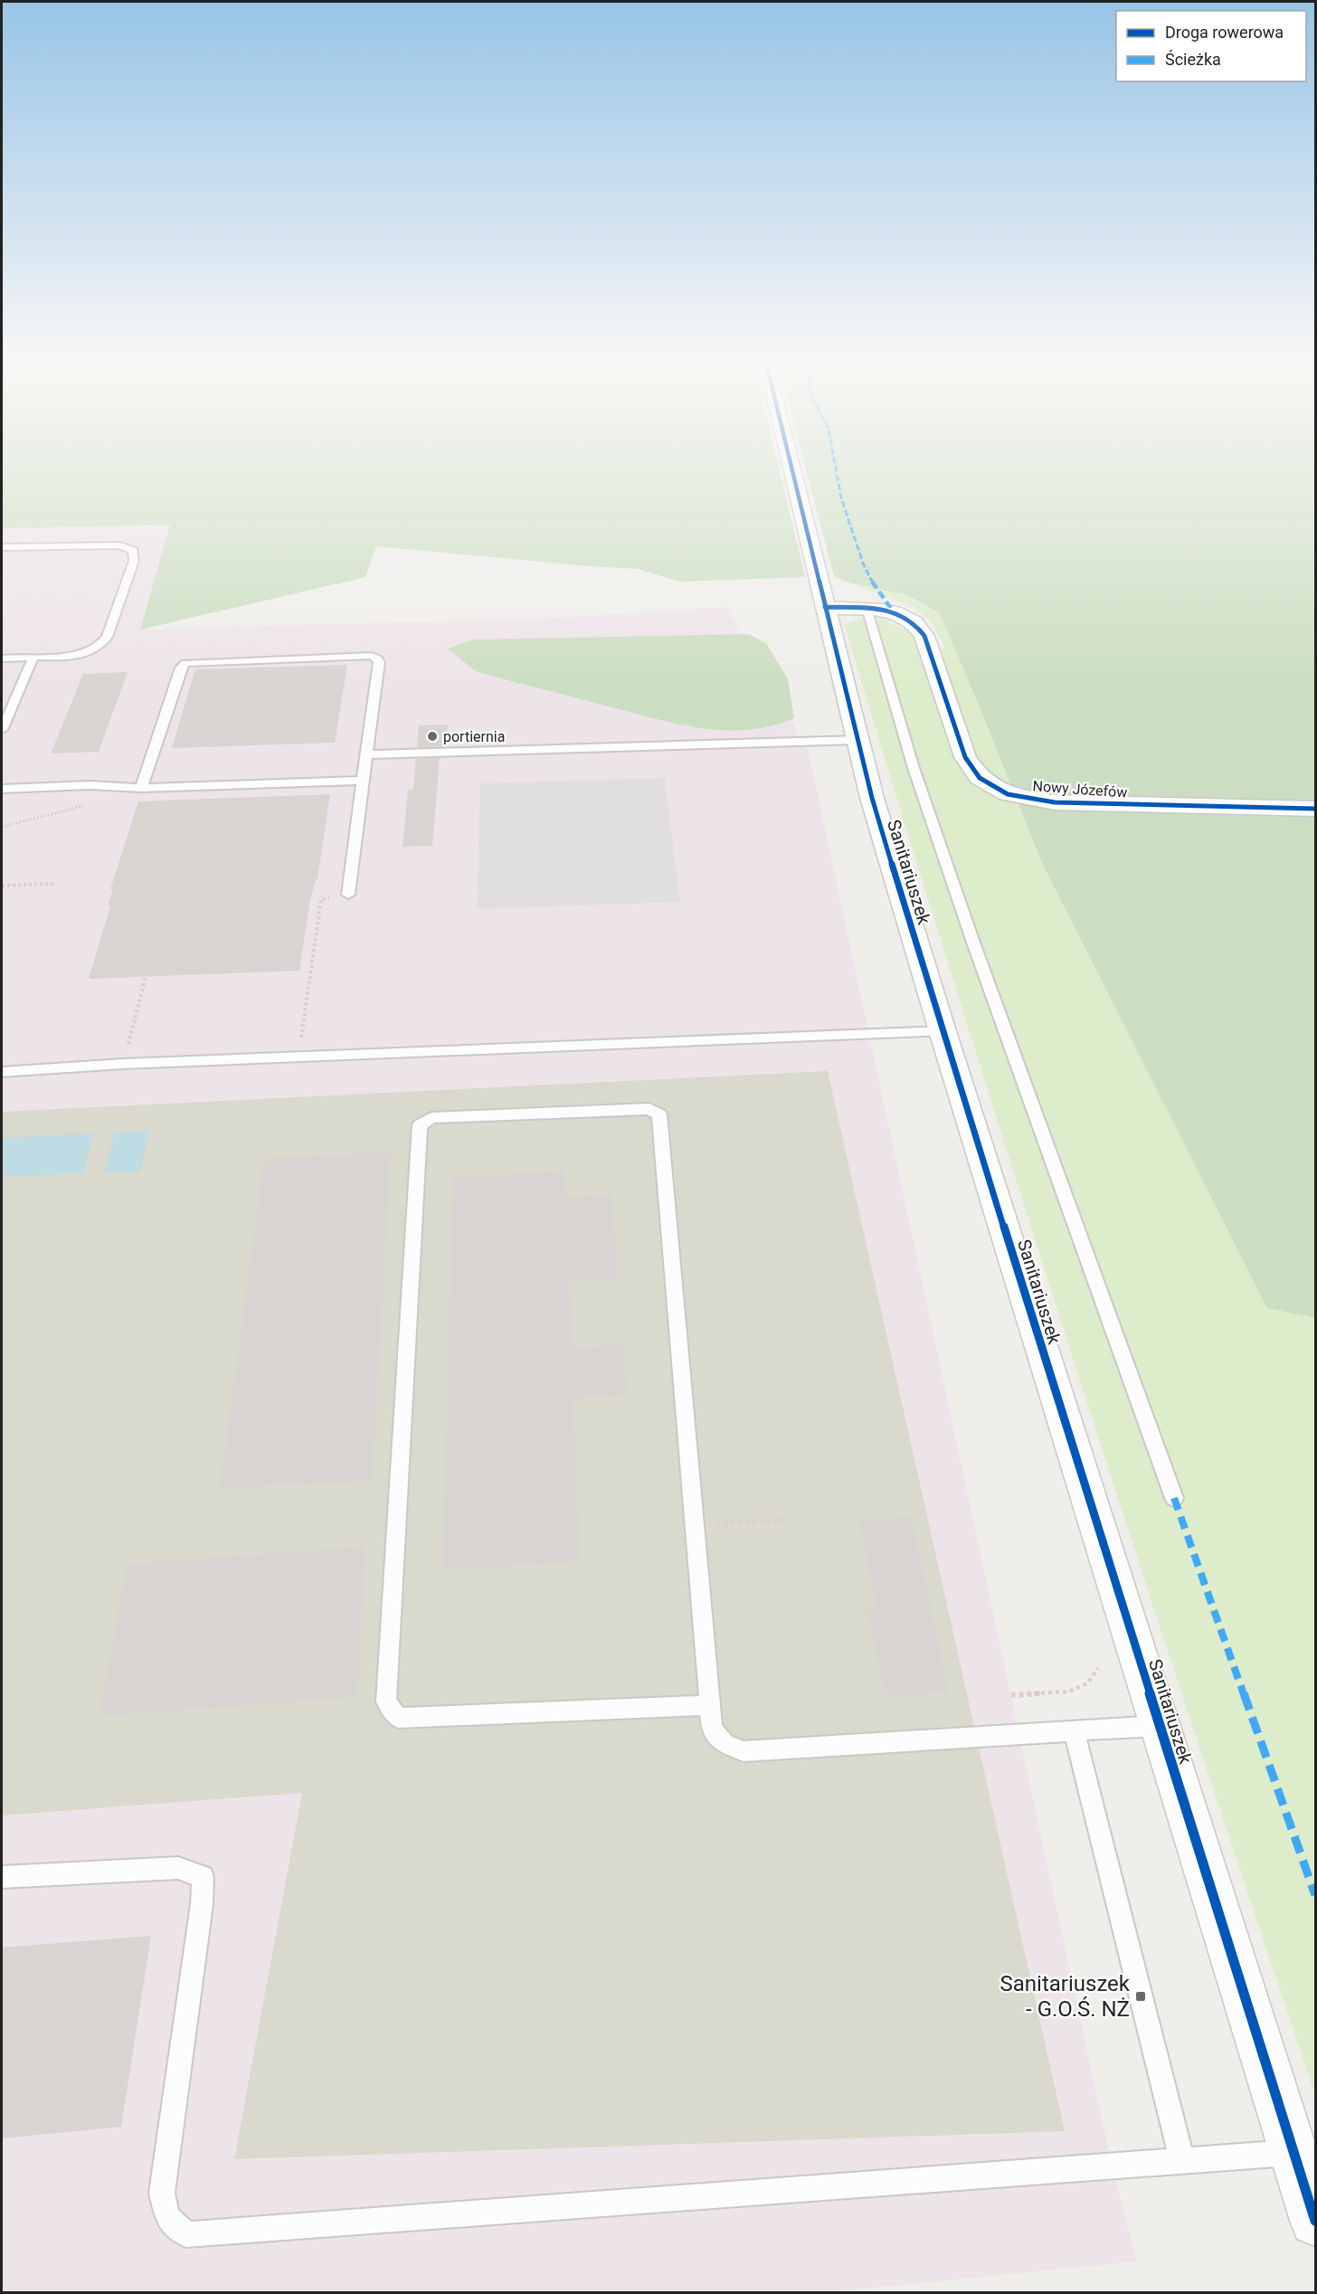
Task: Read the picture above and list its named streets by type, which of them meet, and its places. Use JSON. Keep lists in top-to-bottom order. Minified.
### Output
{"streets":{"street":["Nowy Józefów","Sanitariuszek"]},"crossings":[["Nowy Józefów","Sanitariuszek"]],"places":{"other":["portiernia"],"transit":["Sanitariuszek - G.O.Ś. NŻ"]},"legend":["Droga rowerowa","Ścieżka"]}
